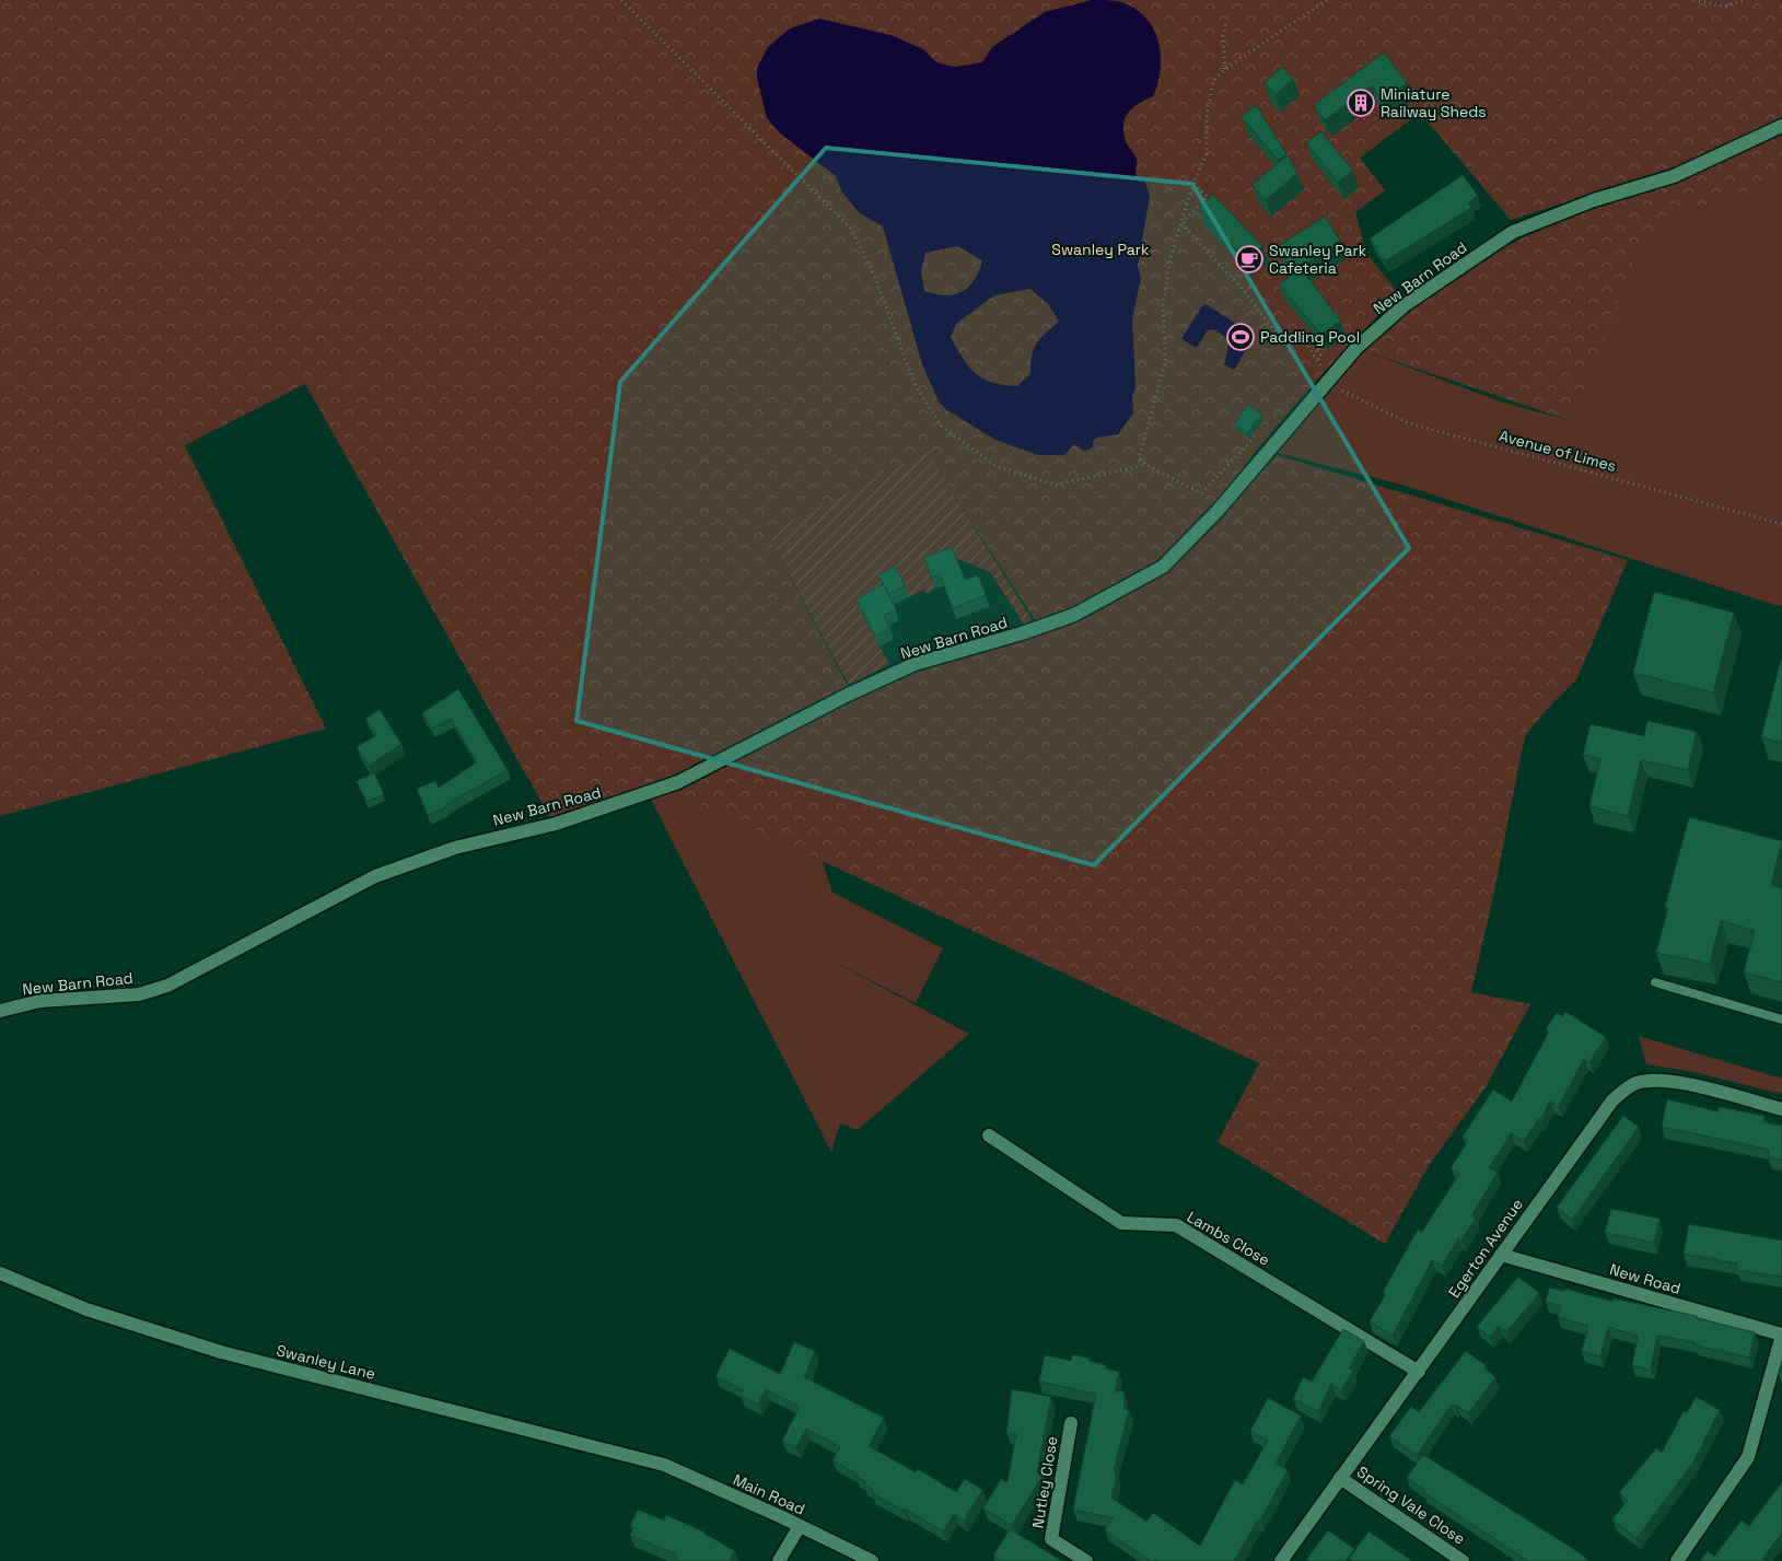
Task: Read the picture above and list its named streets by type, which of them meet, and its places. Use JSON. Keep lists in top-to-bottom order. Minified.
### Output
{"streets":{"street":["New Barn Road","Lambs Close","Egerton Avenue","New Road","Swanley Lane","Nutley Close","Main Road","Spring Vale Close"],"path":["Avenue of Limes"]},"crossings":[["Lambs Close","Egerton Avenue"],["Egerton Avenue","New Road"],["Egerton Avenue","Spring Vale Close"],["Swanley Lane","Main Road"]],"parks":["Swanley Park"],"places":{"building":["Miniature Railway Sheds"],"cafe":["Swanley Park Cafeteria"],"sports":["Paddling Pool"]}}
